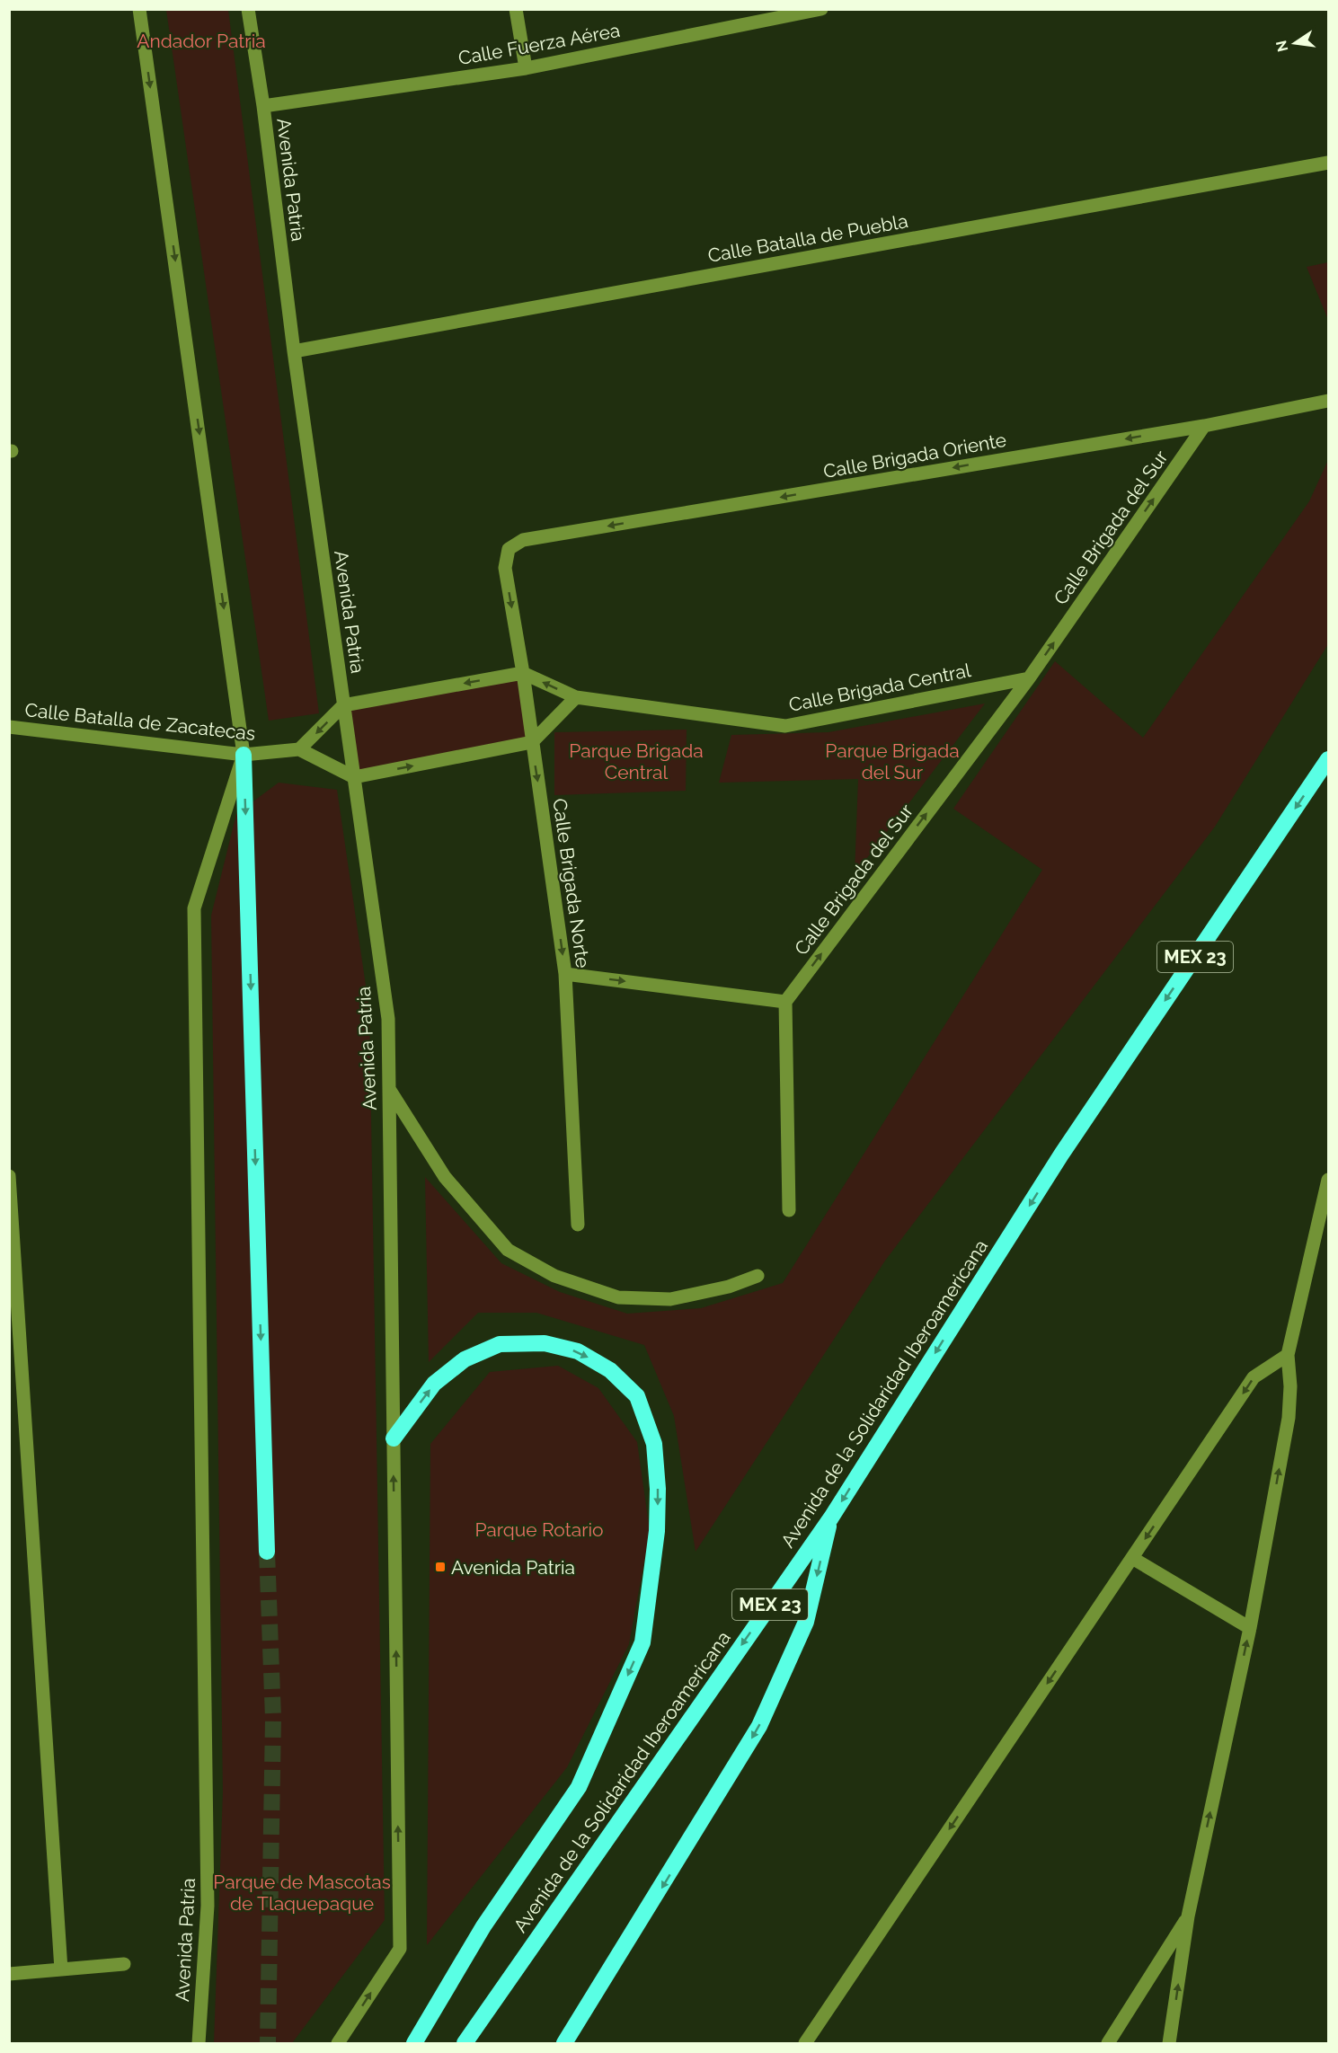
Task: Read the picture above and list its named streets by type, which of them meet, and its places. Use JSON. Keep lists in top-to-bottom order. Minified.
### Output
{"streets":{"highway":["MEX 23","Avenida de la Solidaridad Iberoamericana"],"street":["Calle Fuerza Aérea","Avenida Patria","Calle Batalla de Puebla","Calle Brigada Oriente","Calle Brigada del Sur","Calle Brigada Central","Calle Batalla de Zacatecas","Calle Brigada Norte"]},"crossings":[["Calle Fuerza Aérea","Avenida Patria"],["Avenida Patria","Calle Batalla de Puebla"],["Avenida Patria","Calle Batalla de Zacatecas"],["Calle Brigada Oriente","Calle Brigada del Sur"],["Calle Brigada Oriente","Calle Brigada Norte"],["Calle Brigada del Sur","Calle Brigada Central"],["Calle Brigada Central","Calle Brigada Norte"]],"one_way":["Calle Brigada Oriente","Calle Brigada del Sur","Calle Brigada Norte"],"parks":["Andador Patria","Parque Brigada Central","Parque Brigada del Sur","Parque Rotario","Parque de Mascotas de Tlaquepaque"],"places":{"transit":["Avenida Patria"]},"north":"left"}
